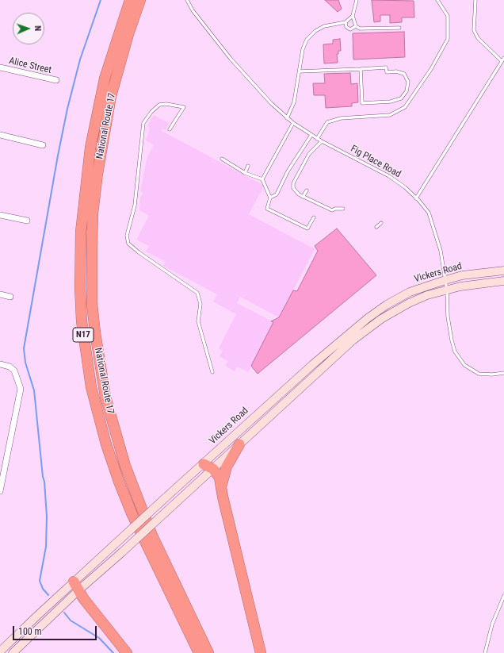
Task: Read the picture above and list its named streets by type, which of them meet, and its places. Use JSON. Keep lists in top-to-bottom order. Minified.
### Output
{"streets":{"highway":["National Route 17","N17"],"main road":["Vickers Road"],"street":["Alice Street"],"lane":["Fig Place Road"]},"crossings":[["Fig Place Road","Vickers Road"]],"scale_bar":"100 m","north":"right"}
